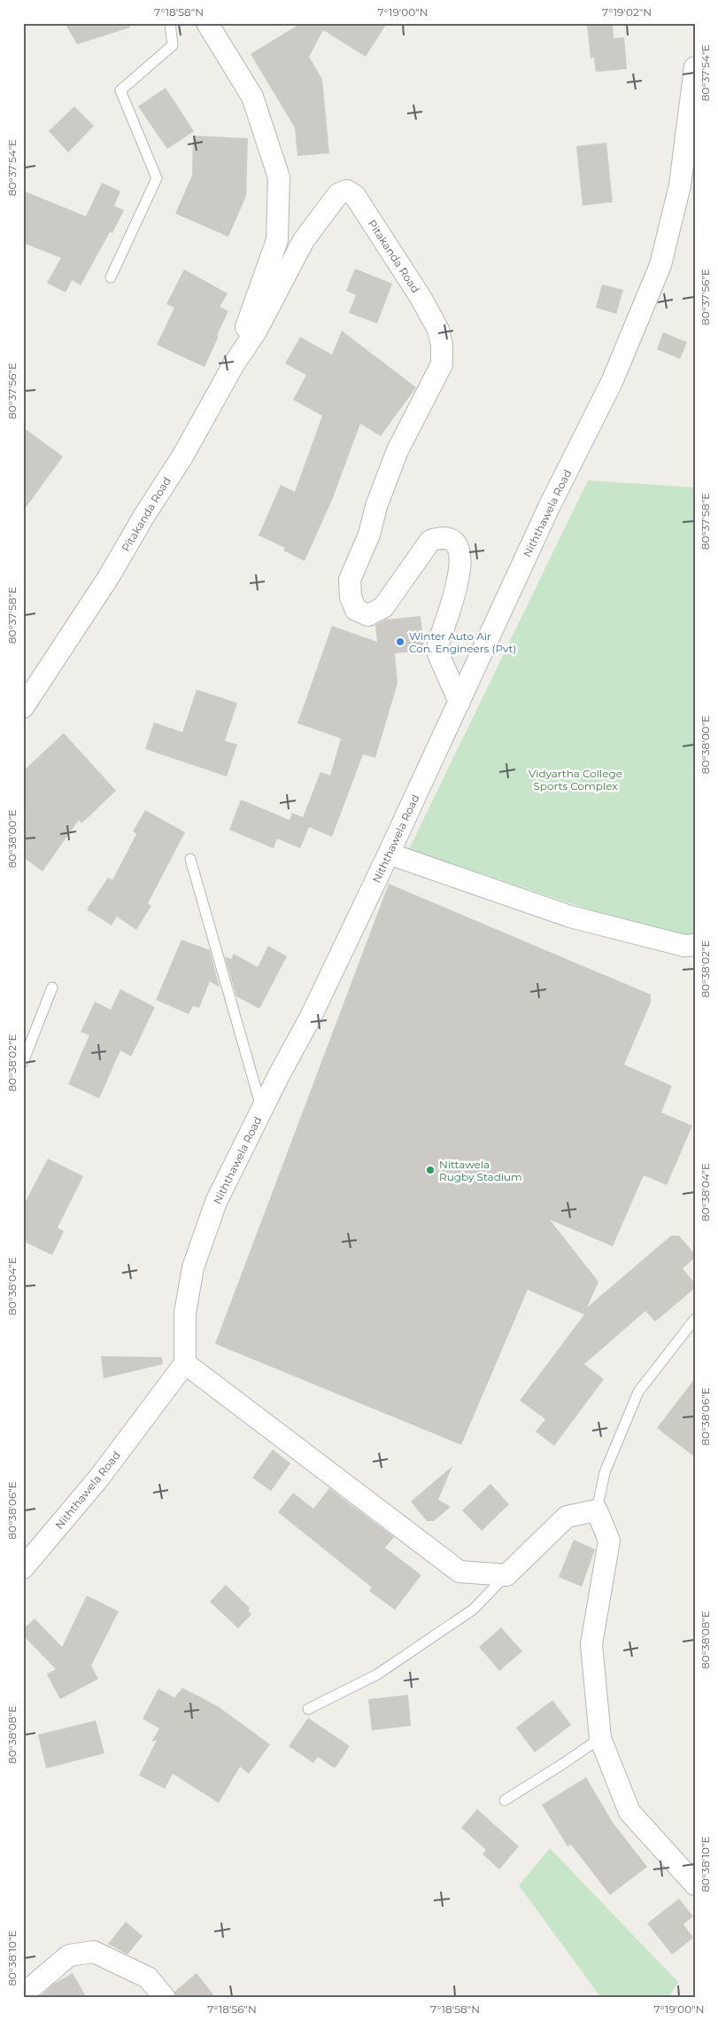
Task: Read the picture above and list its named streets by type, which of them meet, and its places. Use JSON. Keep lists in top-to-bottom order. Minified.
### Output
{"streets":{"street":["Pitakanda Road","Niththawela Road"]},"crossings":[["Pitakanda Road","Niththawela Road"]],"parks":["Vidyartha College Sports Complex"],"places":["Winter Auto Air Con. Engineers (Pvt)","Nittawela Rugby Stadium"],"coordinates":["7°18'58\"N","7°19'00\"N","7°19'02\"N","80°37'54\"E","80°37'56\"E","80°37'58\"E","80°38'00\"E","80°38'02\"E","80°38'04\"E","80°38'06\"E","80°38'08\"E","80°38'10\"E","7°18'56\"N"]}
